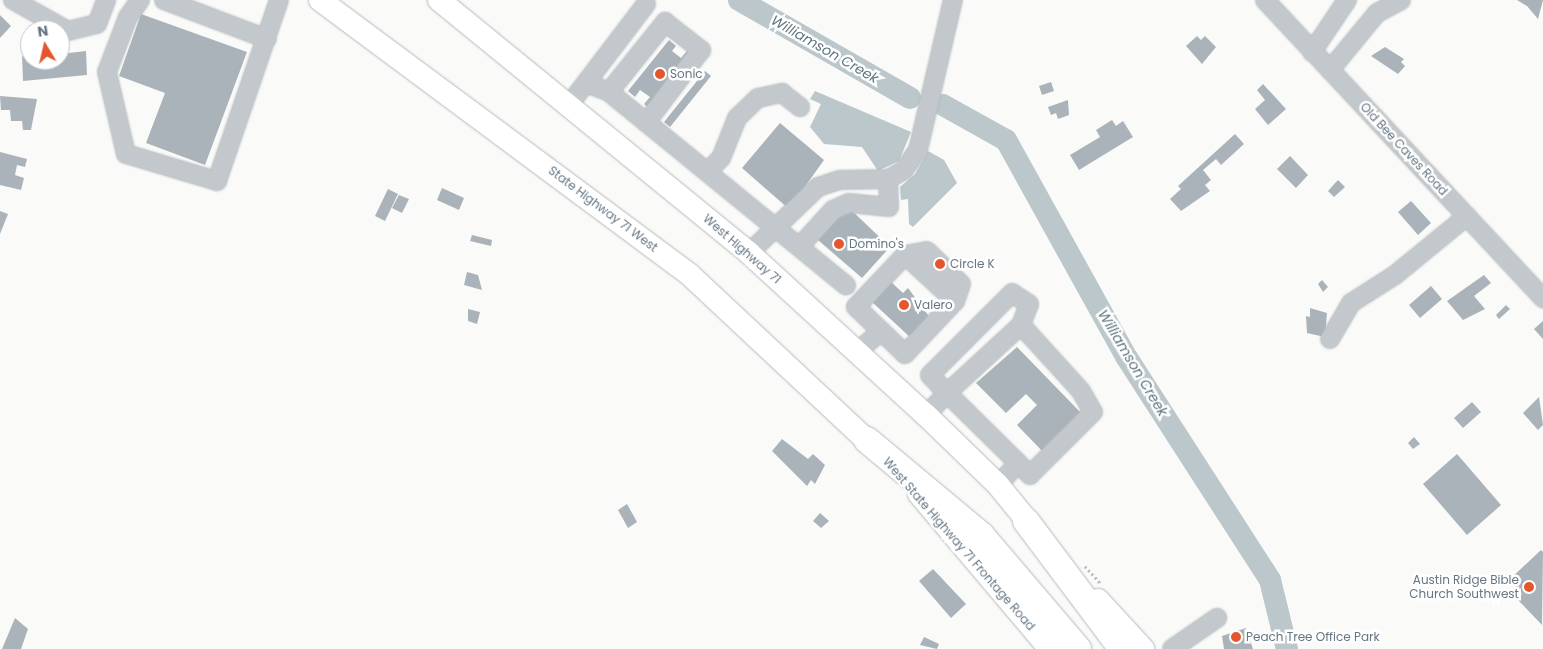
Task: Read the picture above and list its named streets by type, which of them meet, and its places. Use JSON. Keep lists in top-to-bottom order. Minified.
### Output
{"streets":{"main road":["State Highway 71 West","West Highway 71","West State Highway 71 Frontage Road"],"street":["Old Bee Caves Road"]},"crossings":[["State Highway 71 West","West State Highway 71 Frontage Road"]],"water":["Williamson Creek"],"places":["Sonic","Domino's","Circle K","Valero","Austin Ridge Bible Church Southwest","Peach Tree Office Park"],"north":"top"}
